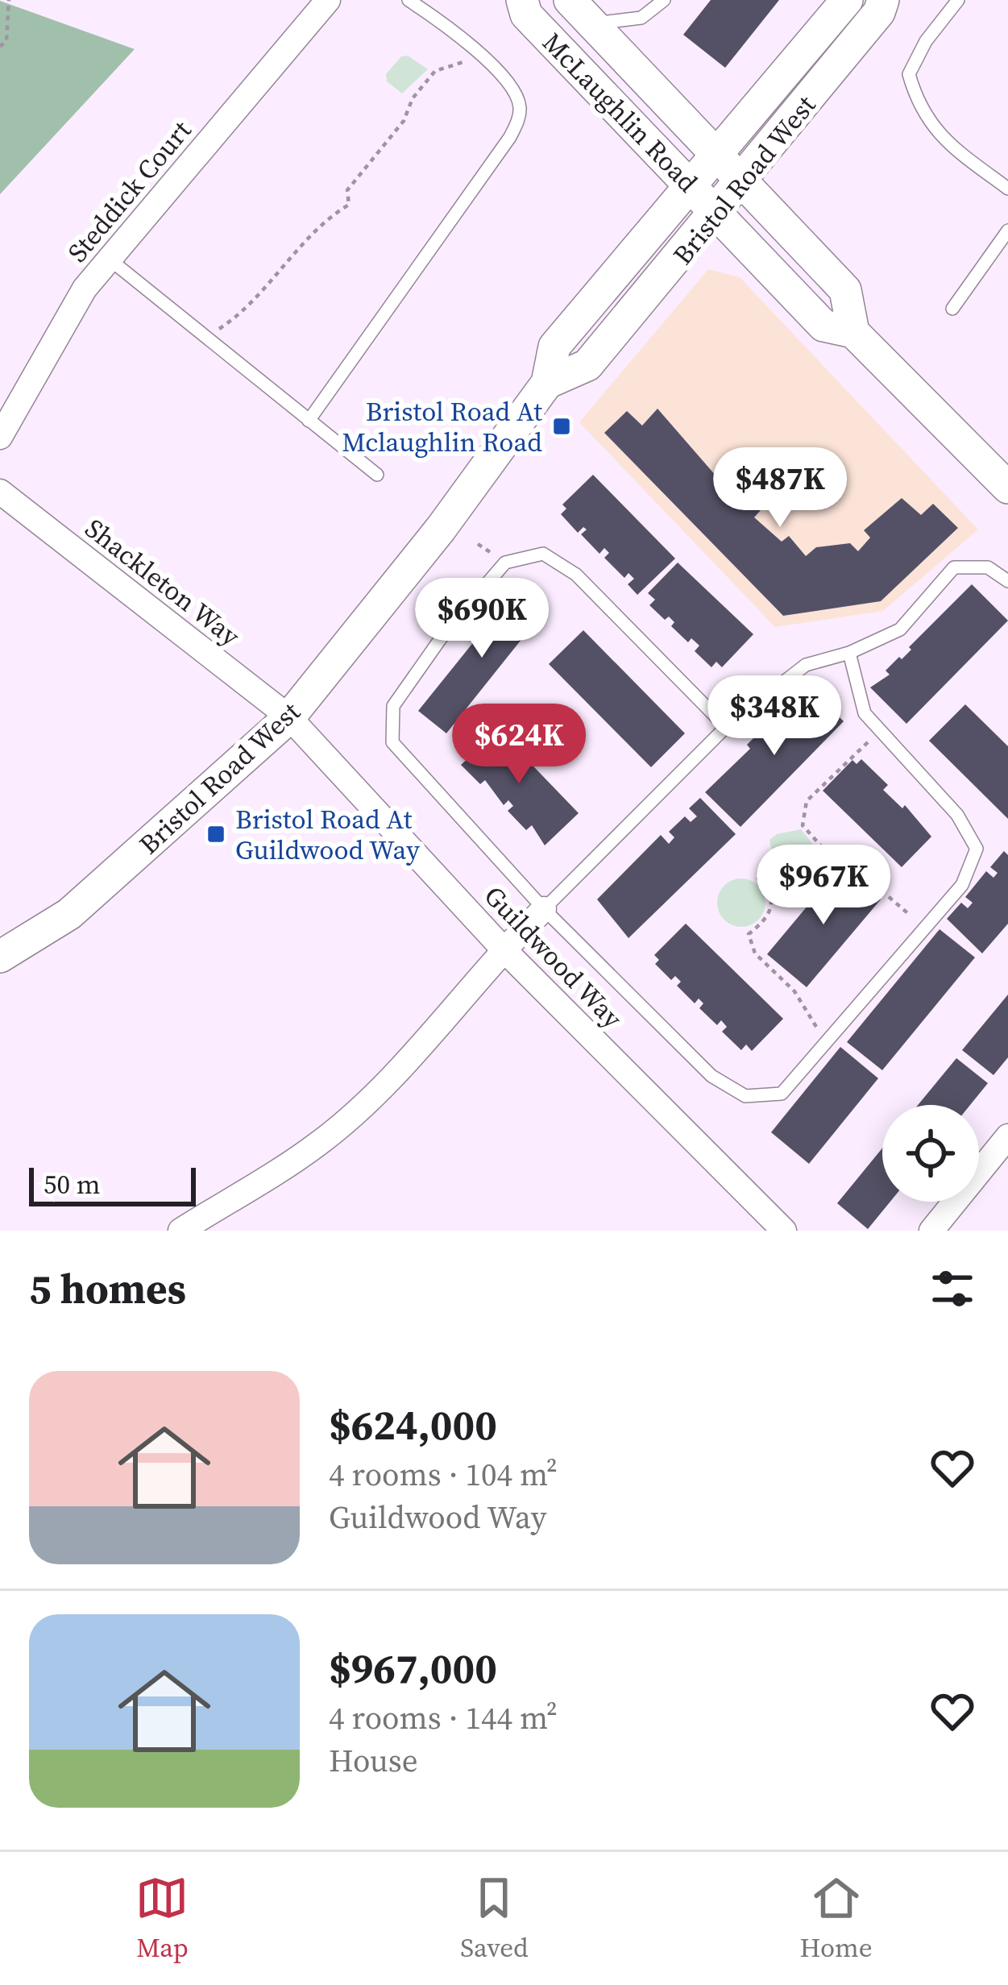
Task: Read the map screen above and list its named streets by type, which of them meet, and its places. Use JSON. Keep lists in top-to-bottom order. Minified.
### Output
{"streets":{"street":["McLaughlin Road","Bristol Road West","Steddick Court","Shackleton Way","Guildwood Way"]},"crossings":[["McLaughlin Road","Bristol Road West"],["Bristol Road West","Shackleton Way"],["Bristol Road West","Guildwood Way"],["Shackleton Way","Guildwood Way"]],"places":{"transit":["Bristol Road At Mclaughlin Road","Bristol Road At Guildwood Way"]},"scale_bar":"50 m","page":{"price":["$487K","$690K","$348K","$624K","$967K"],"scale":"50 m","heading":"5 homes","list":[{"name":"$624,000","note":"4 rooms · 104 m² · Guildwood Way"},{"name":"$967,000","note":"4 rooms · 144 m² · House"}],"tabs":["Map","Saved","Home"]}}
